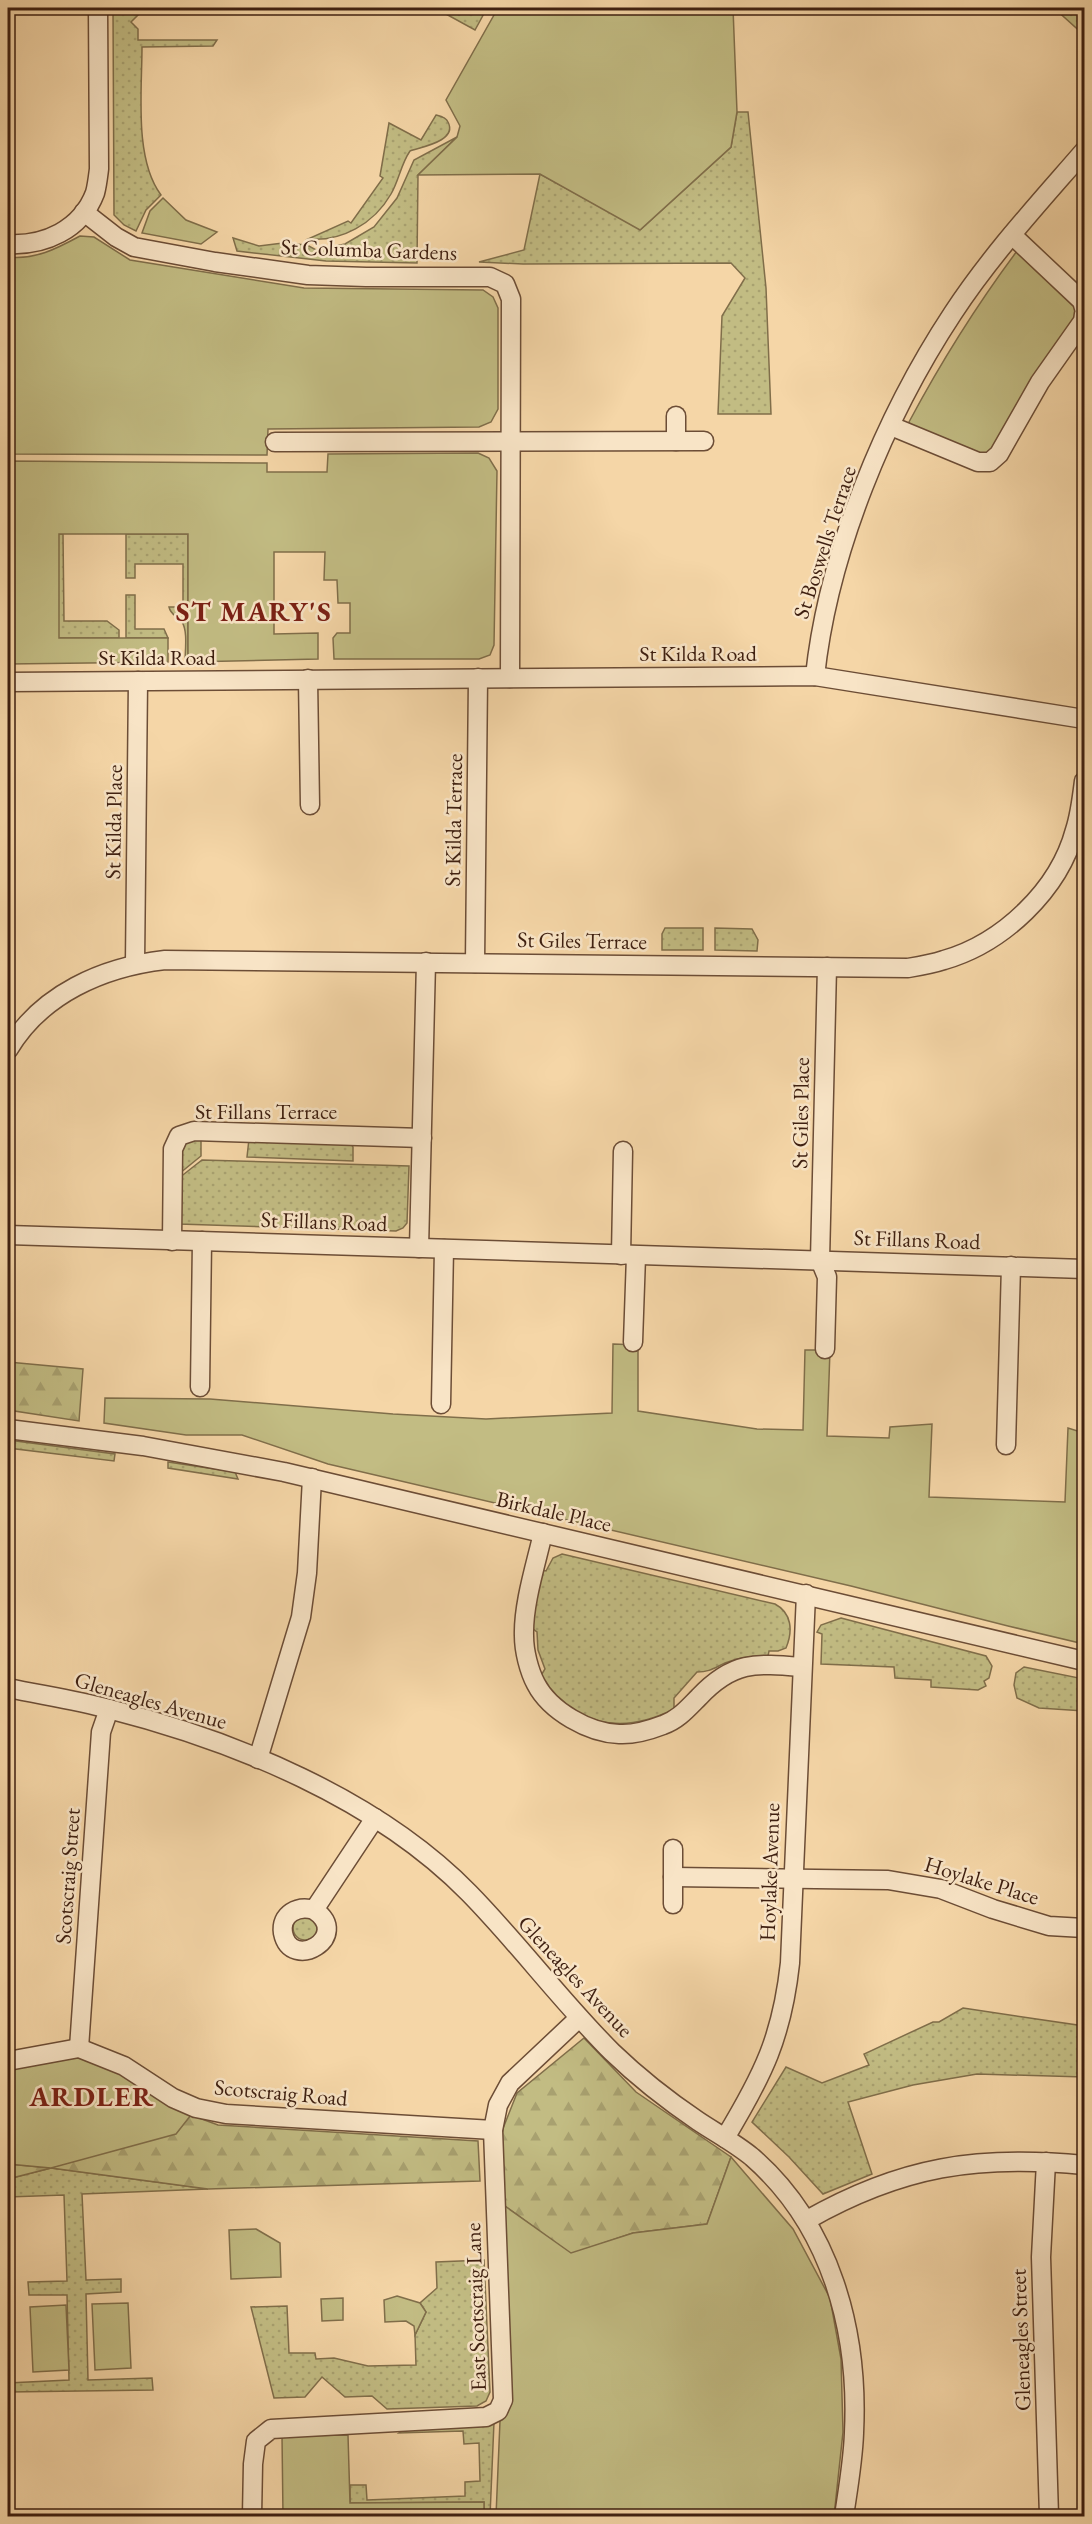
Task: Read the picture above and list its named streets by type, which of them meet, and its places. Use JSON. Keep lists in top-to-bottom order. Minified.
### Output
{"streets":{"street":["St Columba Gardens","St Boswells Terrace","St Kilda Road","St Kilda Terrace","St Kilda Place","St Giles Terrace","St Fillans Terrace","St Giles Place","St Fillans Road","Birkdale Place","Gleneagles Avenue","Hoylake Avenue","Scotscraig Street","Hoylake Place","Scotscraig Road","East Scotscraig Lane","Gleneagles Street"]},"crossings":[["St Columba Gardens","St Kilda Road"],["St Boswells Terrace","St Kilda Road"],["St Kilda Road","St Kilda Terrace"],["St Kilda Road","St Kilda Place"],["St Kilda Terrace","St Giles Terrace"],["St Kilda Place","St Giles Terrace"],["St Giles Terrace","St Giles Place"],["St Fillans Terrace","St Fillans Road"],["St Giles Place","St Fillans Road"],["Birkdale Place","Hoylake Avenue"],["Gleneagles Avenue","Hoylake Avenue"],["Gleneagles Avenue","Scotscraig Street"],["Gleneagles Avenue","East Scotscraig Lane"],["Hoylake Avenue","Hoylake Place"],["Scotscraig Street","Scotscraig Road"],["Scotscraig Road","East Scotscraig Lane"]],"districts":["ST MARY'S","ARDLER"]}
